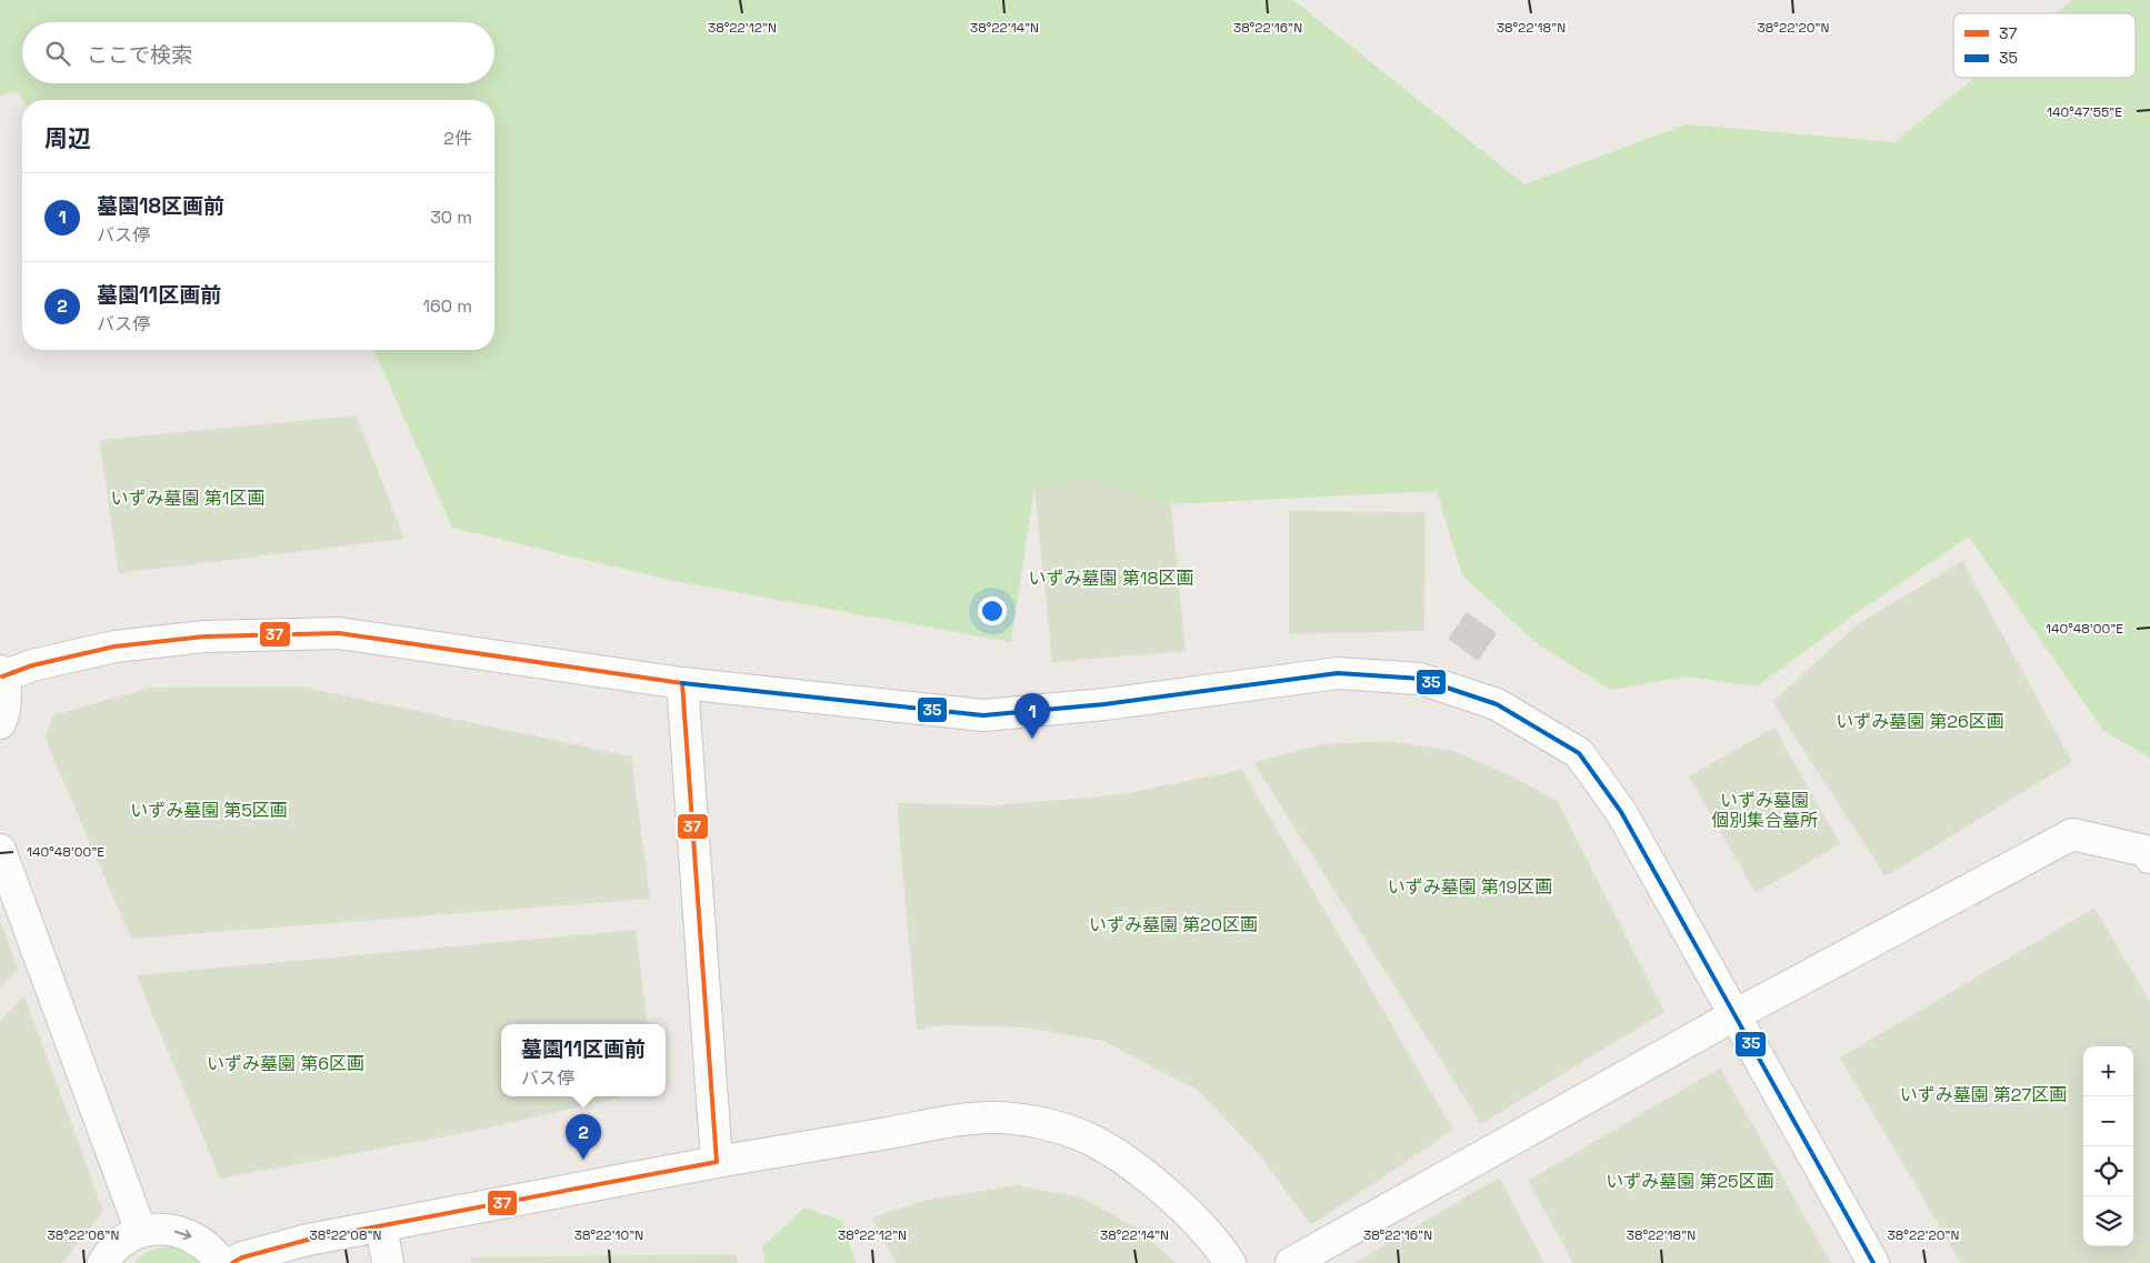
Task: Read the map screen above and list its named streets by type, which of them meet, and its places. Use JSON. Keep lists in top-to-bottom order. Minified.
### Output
{"parks":["いずみ墓園 第1区画","いずみ墓園 第18区画","いずみ墓園 第26区画","いずみ墓園 個別集合墓所","いずみ墓園 第5区画","いずみ墓園 第19区画","いずみ墓園 第20区画","いずみ墓園 第6区画","いずみ墓園 第27区画","いずみ墓園 第25区画"],"lines":["transit line 37","transit line 35"],"legend":["37","35"],"page":{"search":"ここで検索","heading":["周辺","2件"],"list":[{"mark":"1","name":"墓園18区画前","note":"バス停","value":"30 m"},{"mark":"2","name":"墓園11区画前","note":"バス停","value":"160 m"}],"pins":["1","2"],"popup":["墓園11区画前","バス停"],"map_buttons":["+","−"]},"coordinates":["38°22'12\"N","38°22'14\"N","38°22'16\"N","38°22'18\"N","38°22'20\"N","140°47'55\"E","140°48'00\"E","38°22'06\"N","38°22'08\"N","38°22'10\"N"]}
